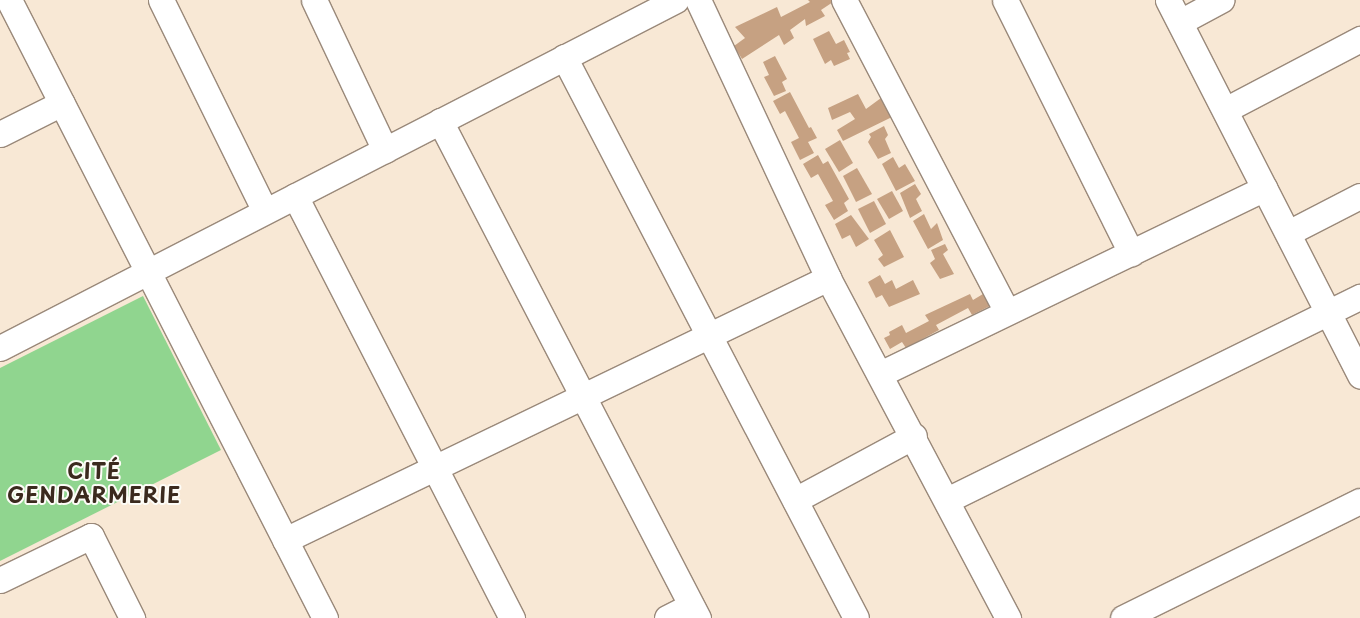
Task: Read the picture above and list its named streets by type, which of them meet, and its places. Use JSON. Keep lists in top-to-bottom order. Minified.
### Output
{"districts":["CITÉ GENDARMERIE"]}
